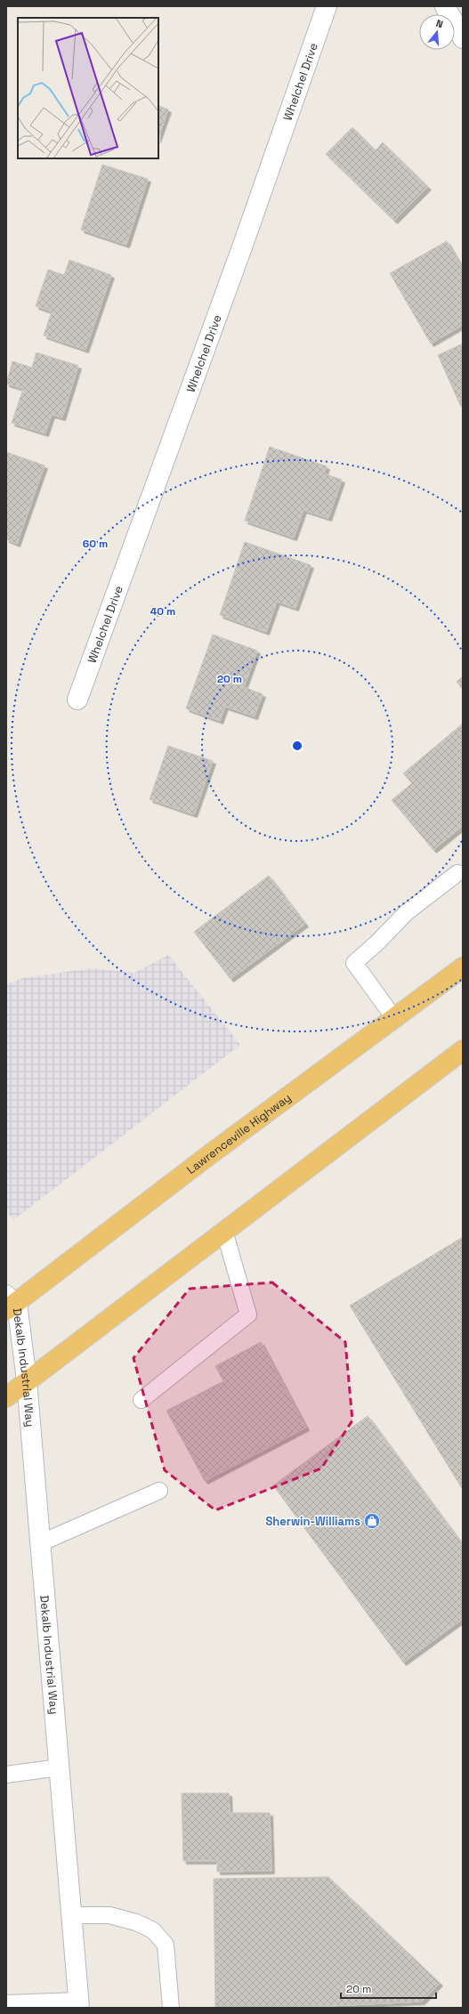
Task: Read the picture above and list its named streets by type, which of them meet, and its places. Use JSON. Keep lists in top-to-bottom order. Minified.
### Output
{"streets":{"highway":["Lawrenceville Highway"],"street":["Whelchel Drive","Dekalb Industrial Way"]},"crossings":[["Lawrenceville Highway","Dekalb Industrial Way"]],"places":{"shop":["Sherwin-Williams"]},"scale_bar":"20 m","north":"top","rings":["60 m","40 m","20 m"]}
